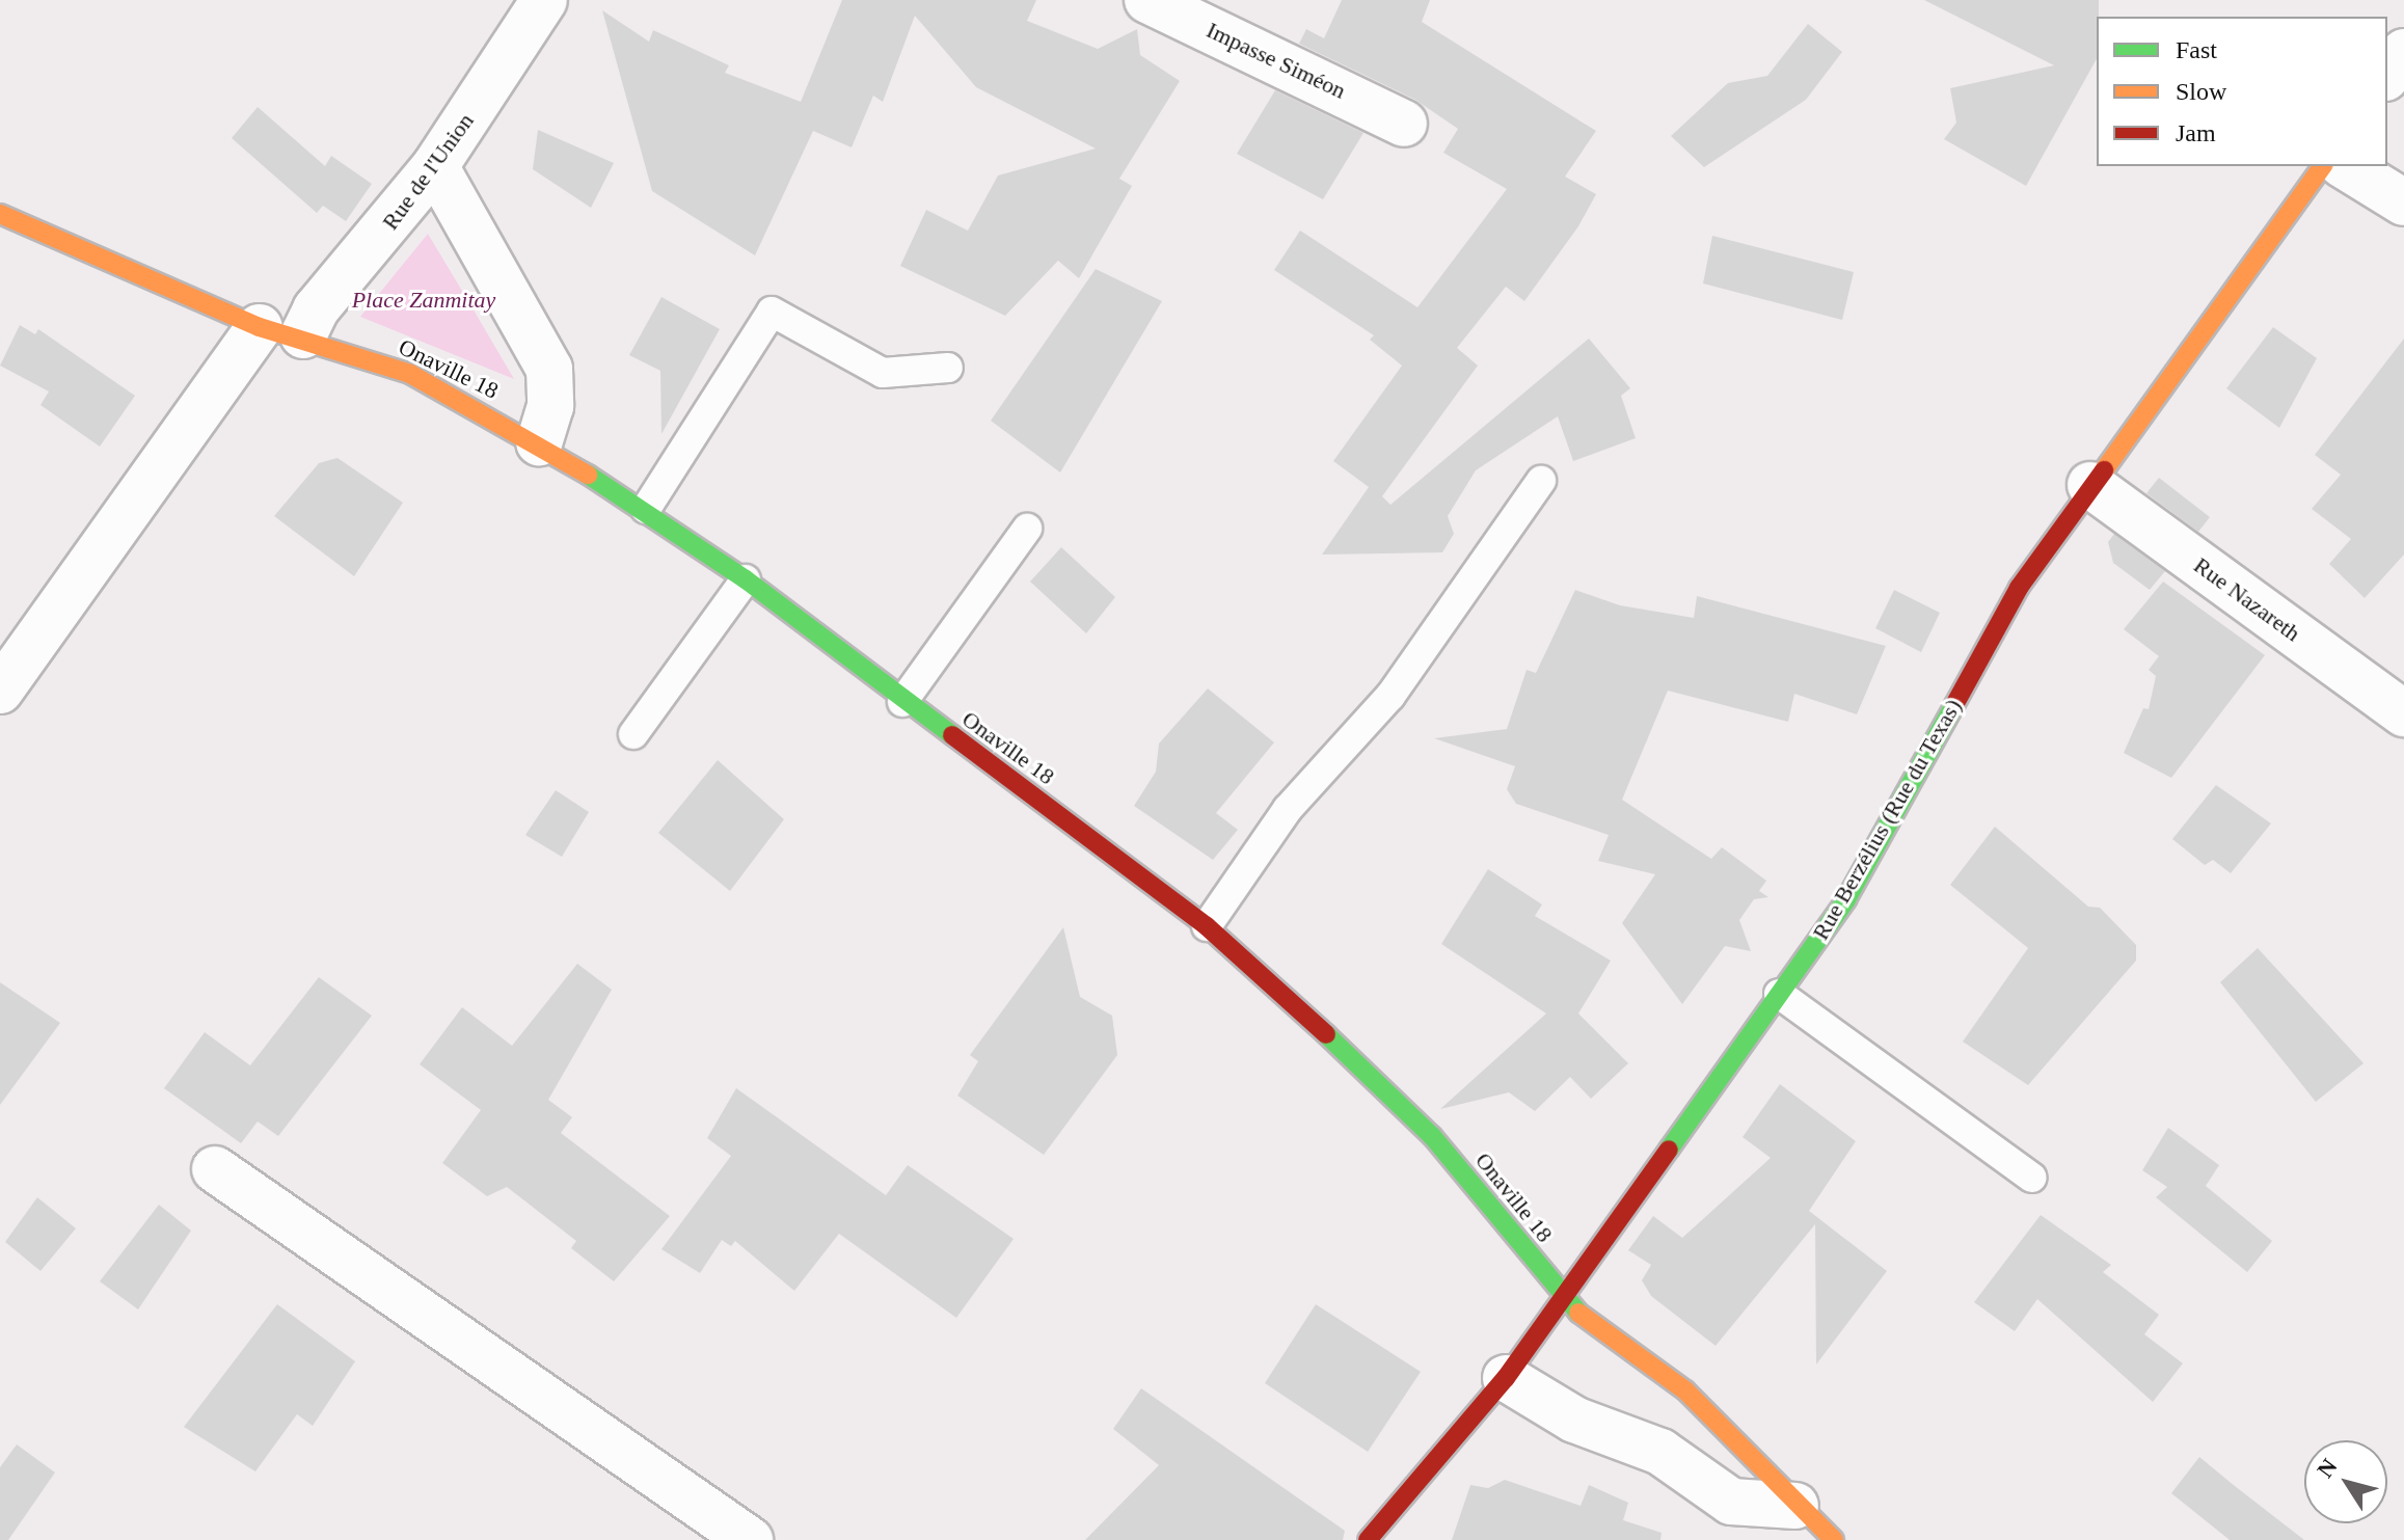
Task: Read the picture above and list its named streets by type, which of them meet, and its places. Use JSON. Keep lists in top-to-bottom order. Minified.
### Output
{"streets":{"street":["Impasse Siméon","Rue de l'Union","Onaville 18","Rue Nazareth","Rue Berzélius (Rue du Texas)"]},"crossings":[["Rue de l'Union","Onaville 18"],["Onaville 18","Rue Berzélius (Rue du Texas)"],["Rue Nazareth","Rue Berzélius (Rue du Texas)"]],"parks":["Place Zanmitay"],"legend":["Fast","Slow","Jam"],"north":"top left"}
